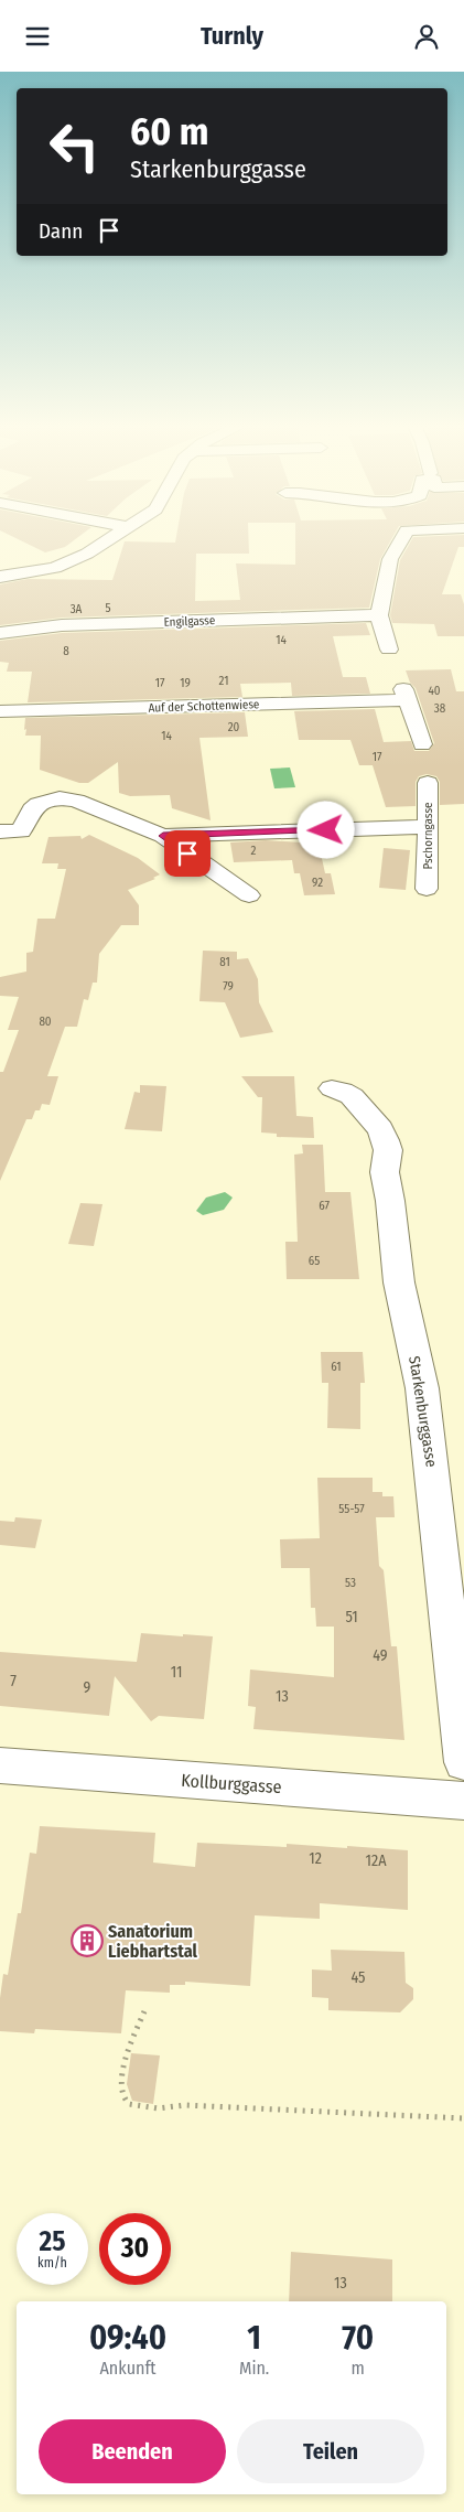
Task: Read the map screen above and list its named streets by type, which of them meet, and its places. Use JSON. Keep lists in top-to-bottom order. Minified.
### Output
{"streets":{"street":["Engilgasse","Auf der Schottenwiese","Pschorngasse","Starkenburggasse","Kollburggasse"]},"places":{"building":["Sanatorium Liebhartstal"]},"house_numbers":["5","3A","14","8","21","17","19","40","38","20","14","17","2","92","81","79","80","67","65","61","55-57","53","51","49","11","7","9","13","12","12A","45","13"],"page":{"header":"Turnly","turn":["60 m","Starkenburggasse"],"then":"Dann","speed":"25 km/h","limit":"30","eta":["09:40","Ankunft","1","Min.","70","m"],"buttons":["Beenden","Teilen"]}}
